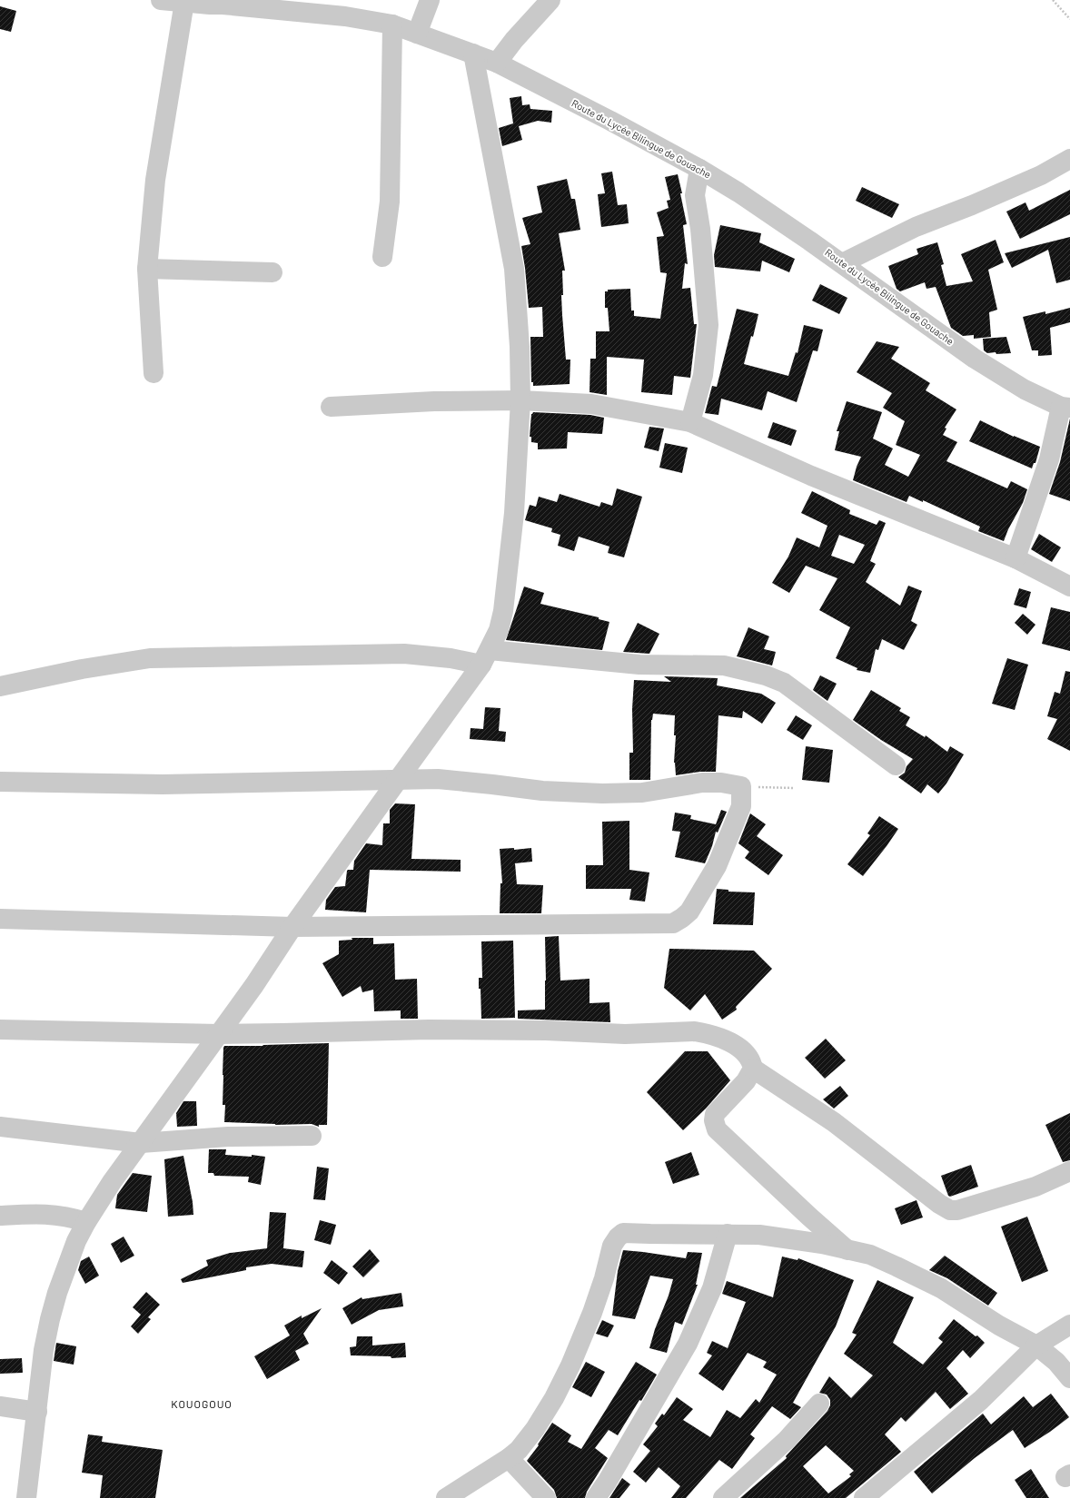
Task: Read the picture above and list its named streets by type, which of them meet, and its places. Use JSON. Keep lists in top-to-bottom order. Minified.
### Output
{"streets":{"street":["Route du Lycée Bilingue de Gouache"]},"districts":["KOUOGOUO"]}
